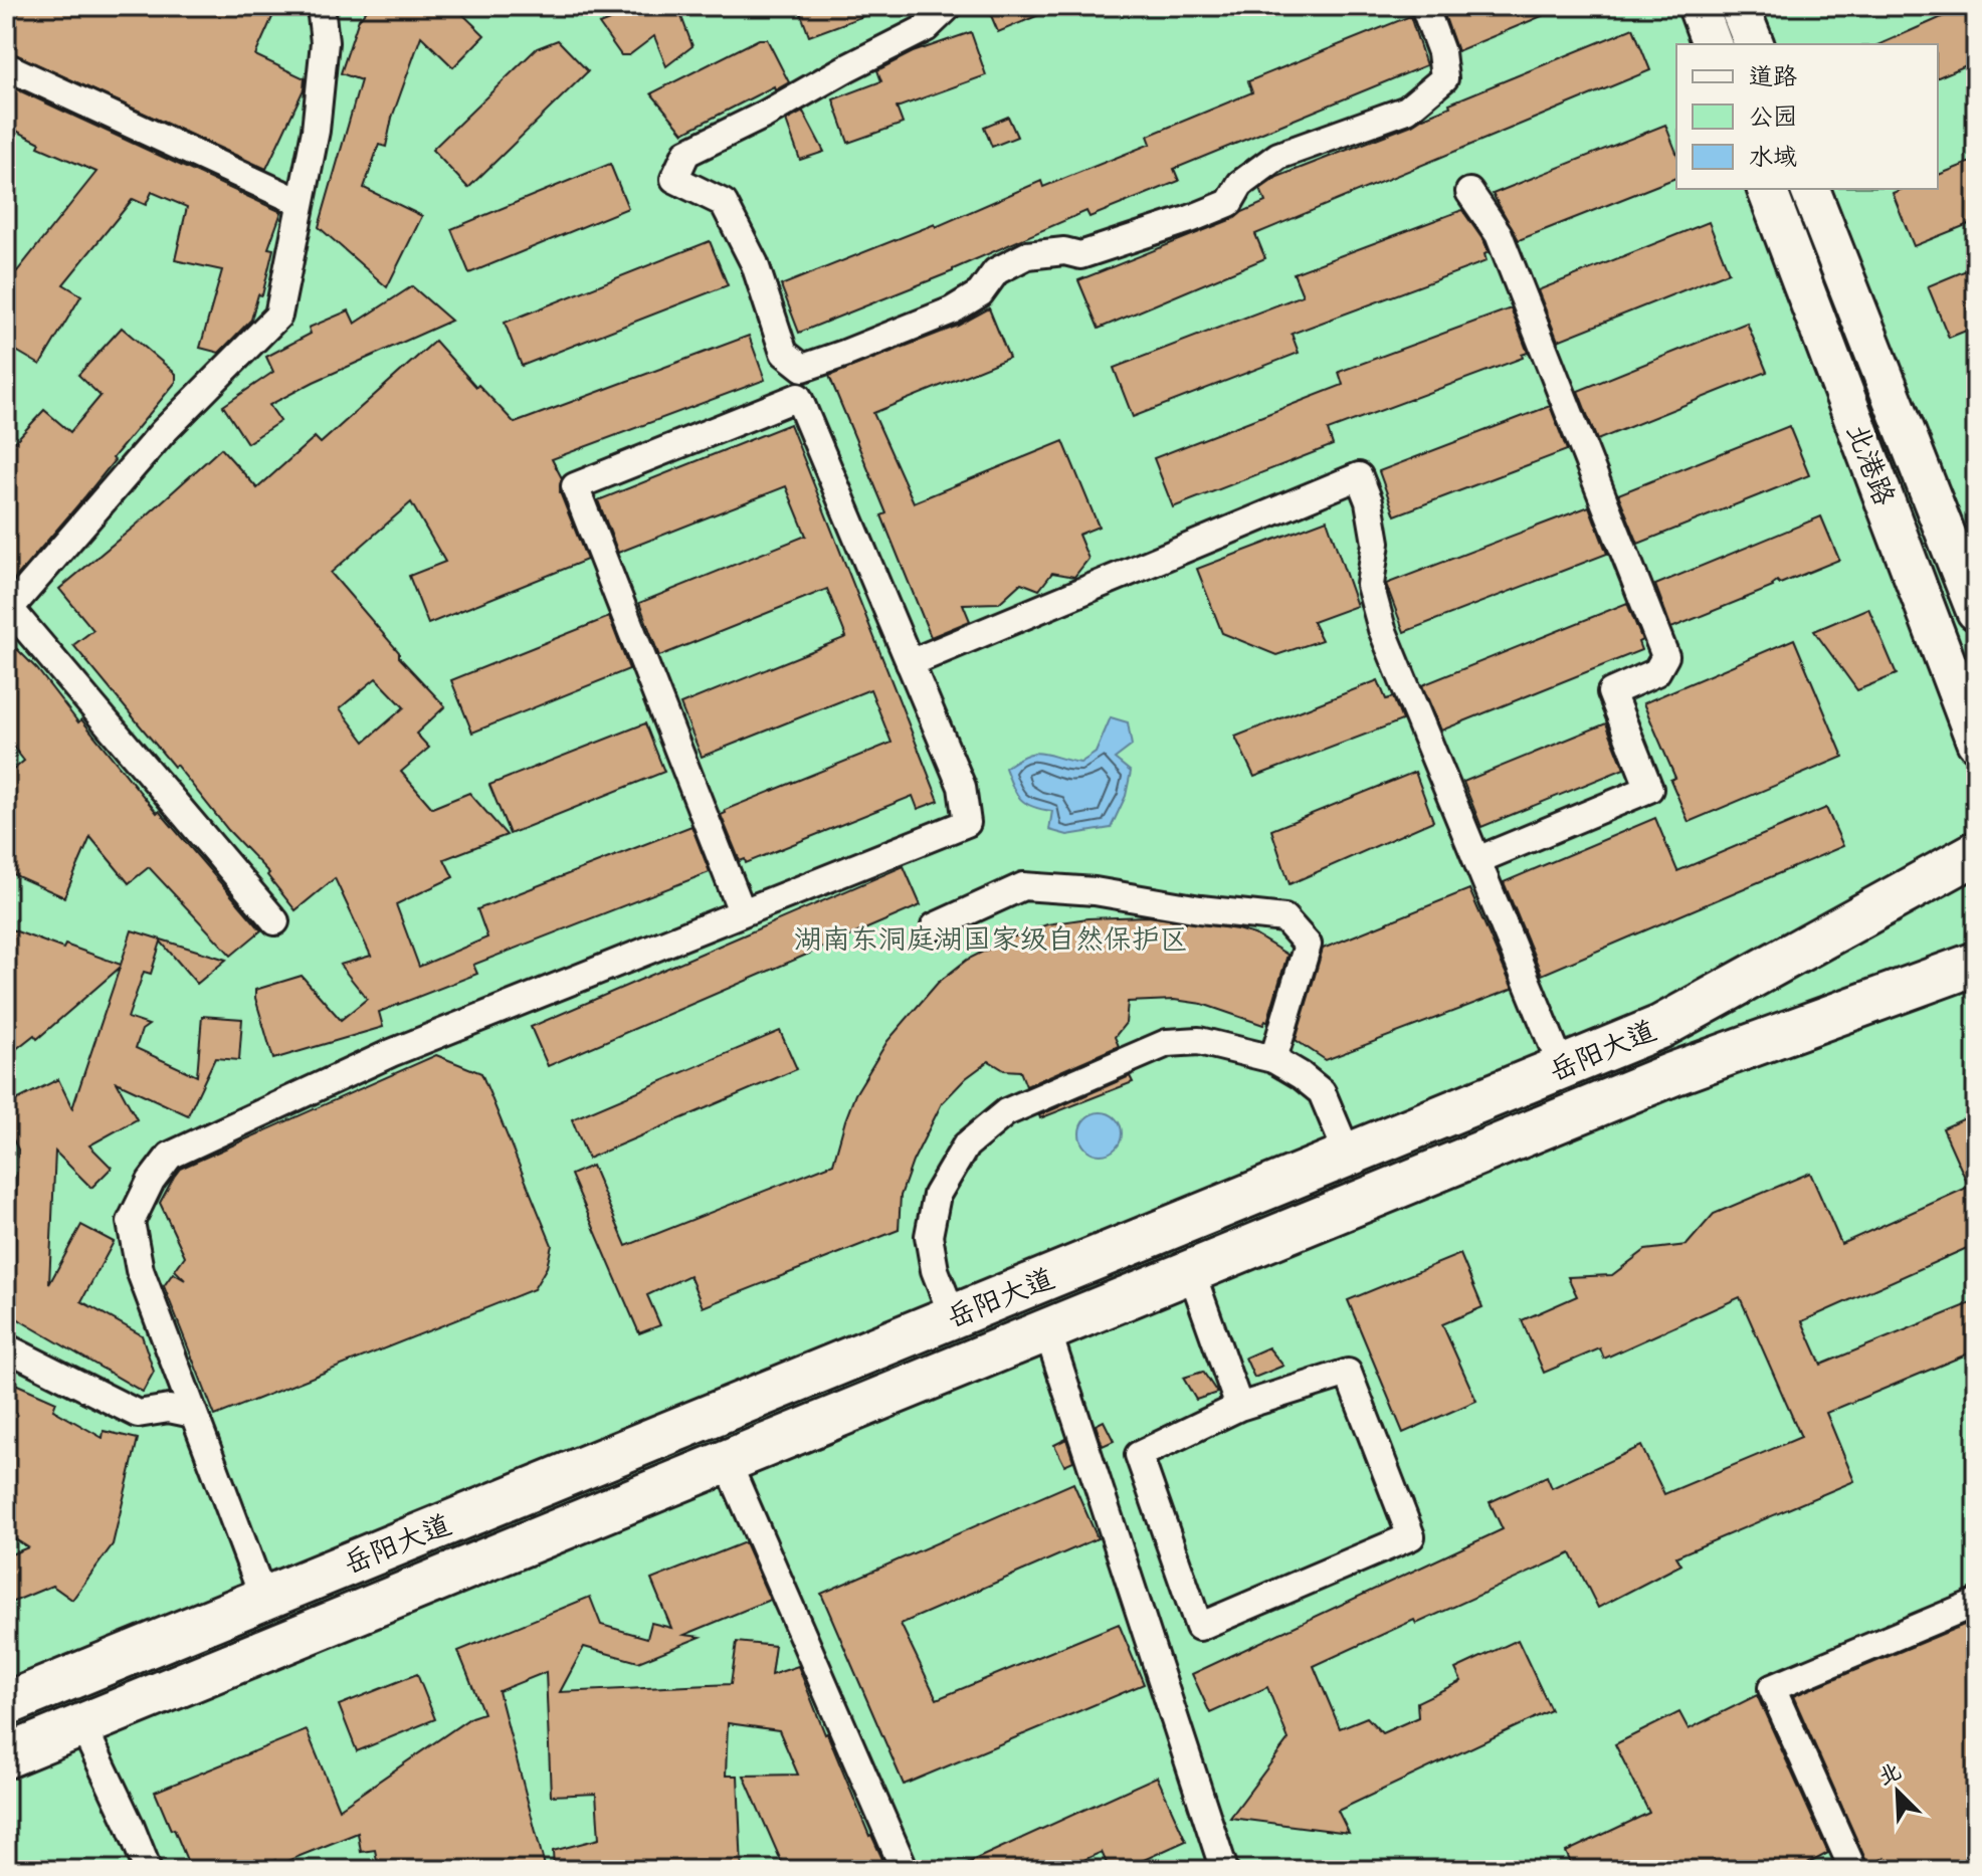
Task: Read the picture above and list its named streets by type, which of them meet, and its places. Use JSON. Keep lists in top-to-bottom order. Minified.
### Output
{"streets":{"main road":["北港路","岳阳大道"]},"parks":["湖南东洞庭湖国家级自然保护区"],"legend":["道路","公园","水域"],"north":"top left"}
